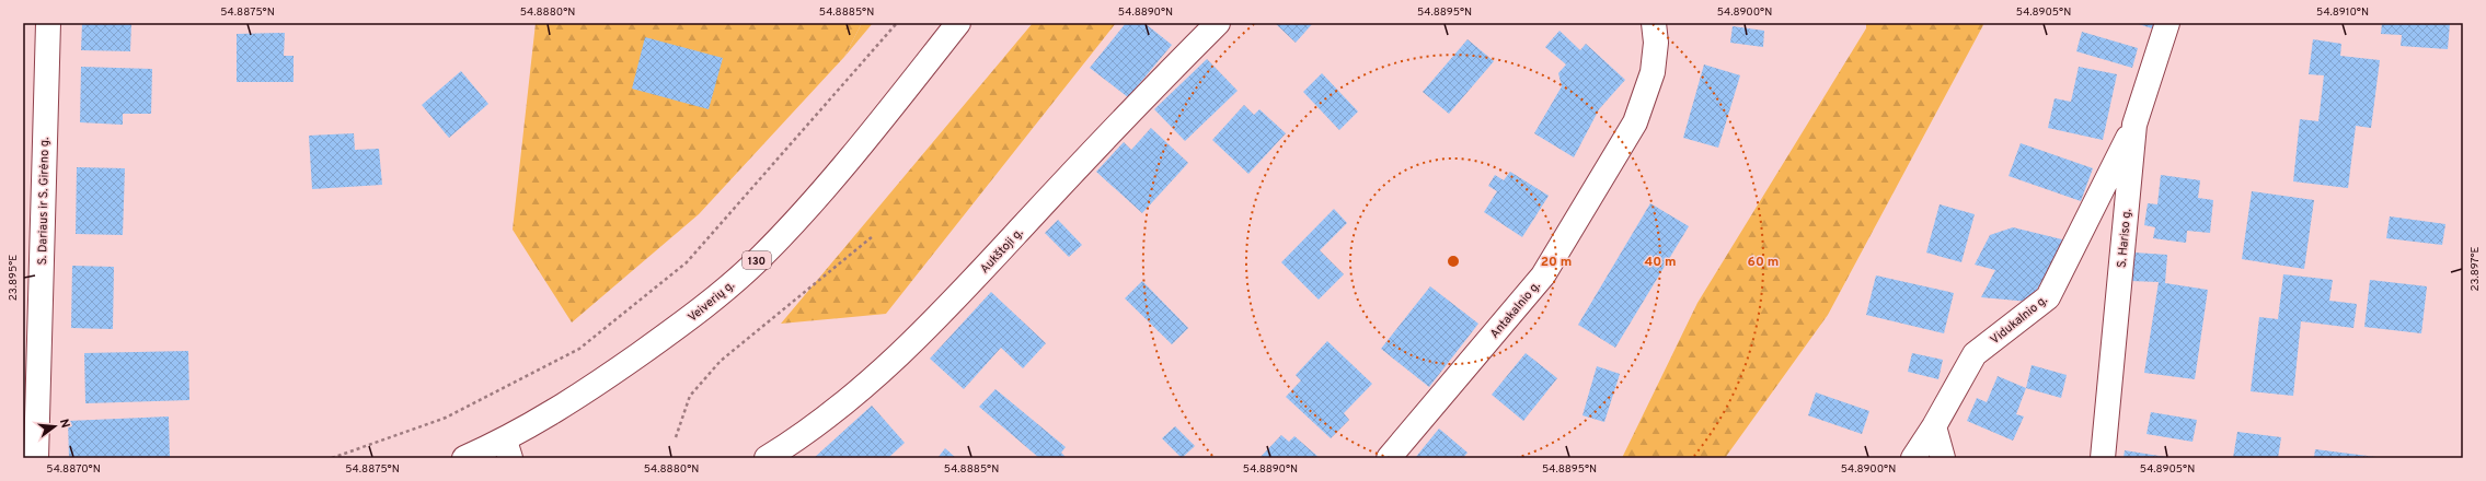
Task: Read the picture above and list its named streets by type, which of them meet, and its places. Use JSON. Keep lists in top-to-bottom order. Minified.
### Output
{"streets":{"street":["S. Dariaus ir S. Girėno g.","S. Hariso g.","Aukštoji g.","130","Veiverių g.","Antakalnio g.","Vidukalnio g."]},"crossings":[["S. Hariso g.","Vidukalnio g."]],"north":"right","coordinates":["54.8875°N","54.8880°N","54.8885°N","54.8890°N","54.8895°N","54.8900°N","54.8905°N","54.8910°N","23.897°E","23.895°E","54.8870°N"],"rings":["20 m","40 m","60 m"]}
